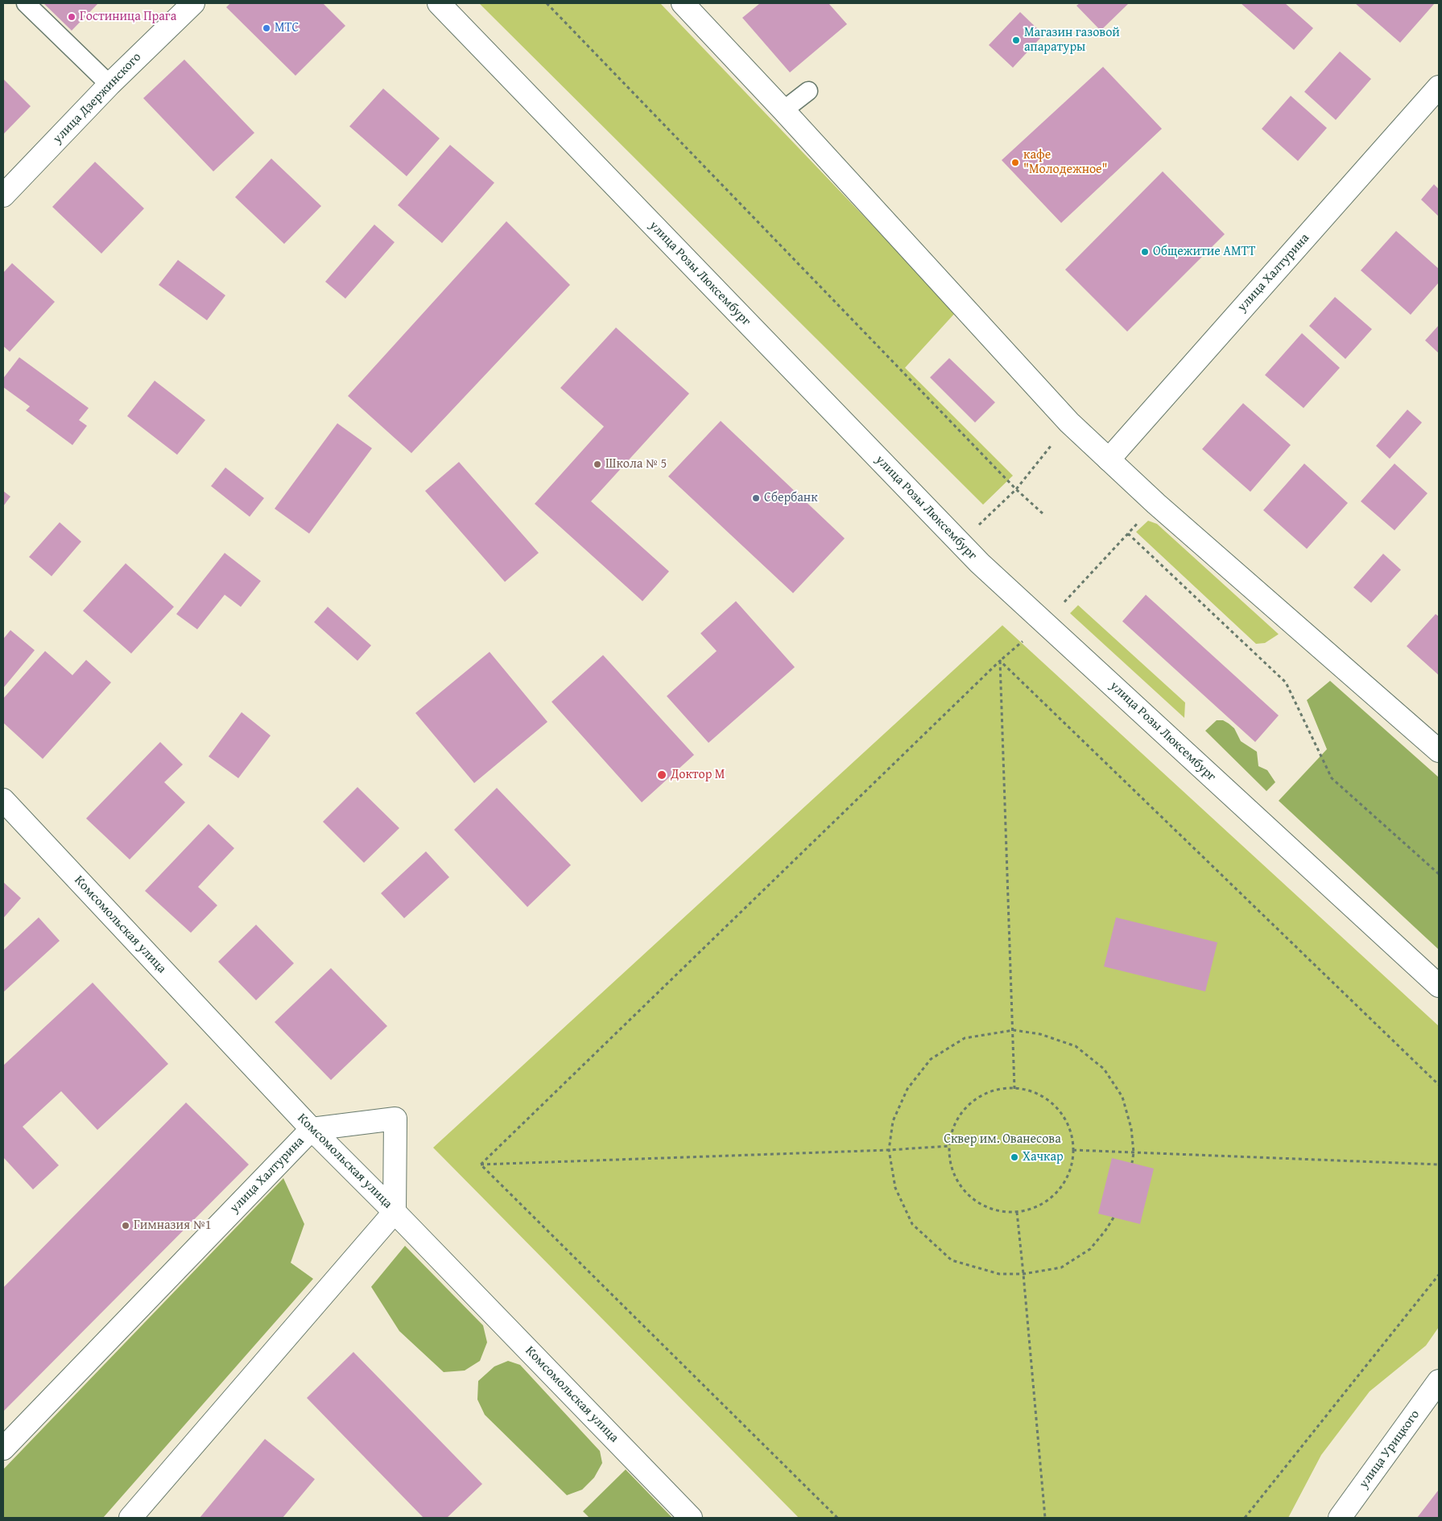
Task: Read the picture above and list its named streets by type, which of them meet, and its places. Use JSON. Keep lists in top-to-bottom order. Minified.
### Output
{"streets":{"main road":["улица Дзержинского","улица Халтурина","улица Розы Люксембург","Комсомольская улица","улица Урицкого"]},"crossings":[["улица Халтурина","Комсомольская улица"]],"parks":["Сквер им. Ованесова"],"places":["Гостиница Прага","МТС","Магазин газовой апаратуры","кафе \"Молодежное\"","Общежитие АМТТ","Школа № 5","Сбербанк","Доктор М","Хачкар","Гимназия №1"]}
